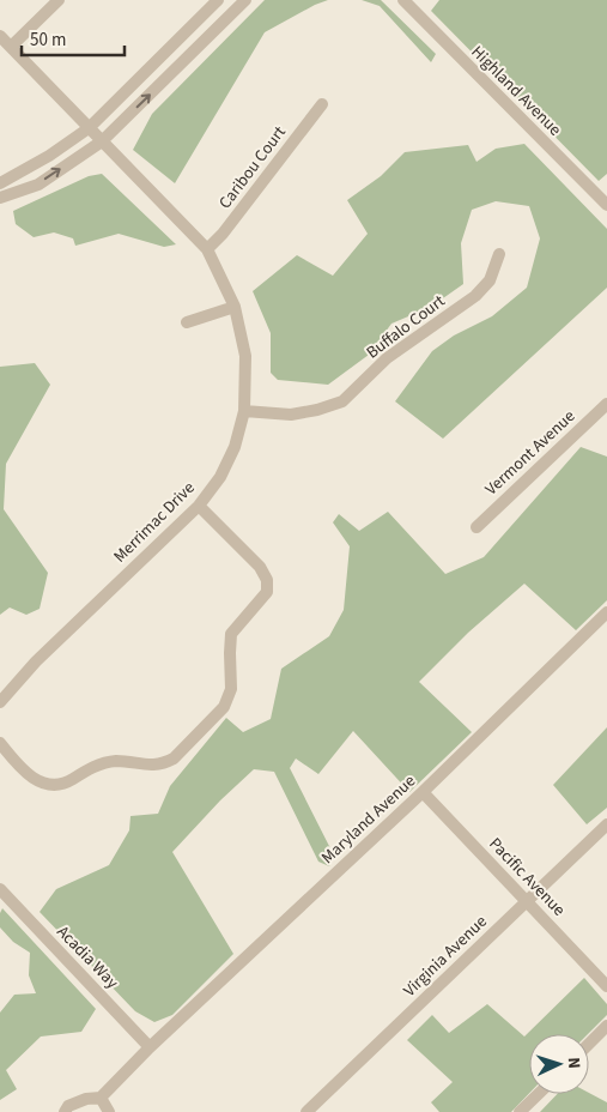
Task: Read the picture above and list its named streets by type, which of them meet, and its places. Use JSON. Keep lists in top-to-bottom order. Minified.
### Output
{"streets":{"street":["Highland Avenue","Caribou Court","Buffalo Court","Vermont Avenue","Merrimac Drive","Maryland Avenue","Pacific Avenue","Virginia Avenue","Acadia Way"]},"crossings":[["Caribou Court","Merrimac Drive"],["Buffalo Court","Merrimac Drive"],["Maryland Avenue","Pacific Avenue"],["Maryland Avenue","Acadia Way"],["Pacific Avenue","Virginia Avenue"]],"scale_bar":"50 m","north":"right"}
